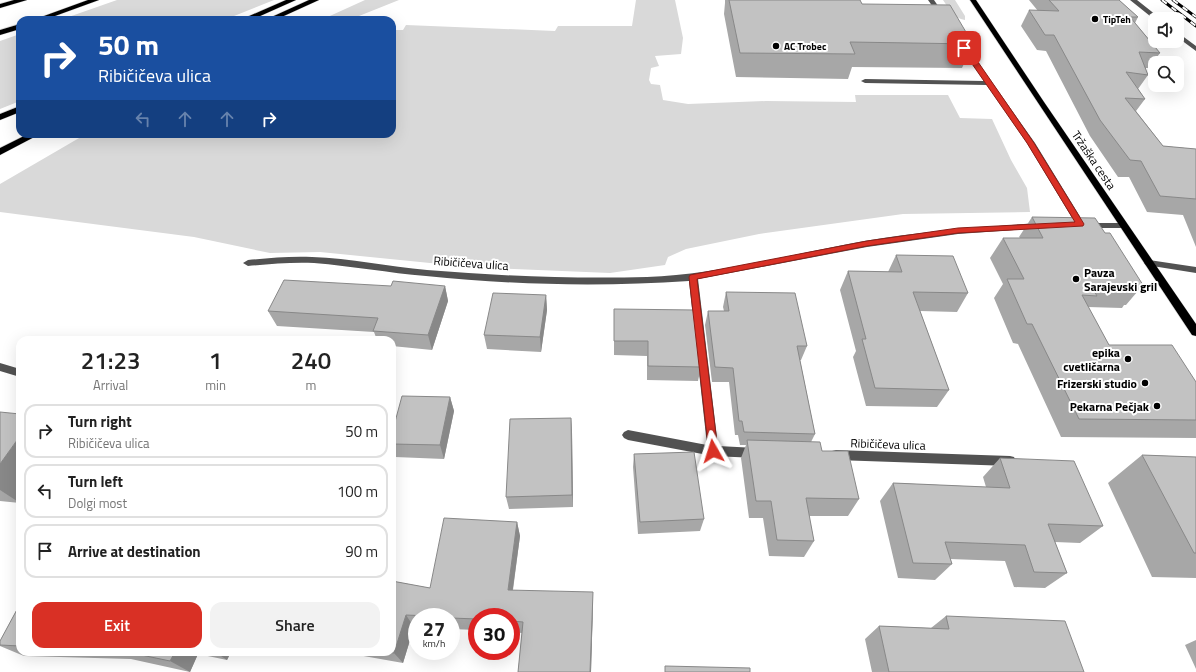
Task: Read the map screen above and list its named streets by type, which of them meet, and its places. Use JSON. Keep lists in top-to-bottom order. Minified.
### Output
{"streets":{"main road":["Tržaška cesta"],"street":["Ribičičeva ulica"]},"places":["TipTeh","AC Trobec","Pavza Sarajevski gril","epika cvetličarna","Frizerski studio","Pekarna Pečjak"],"page":{"turn":["50 m","Ribičičeva ulica"],"eta":["21:23","Arrival","1","min","240","m"],"list":[{"name":"Turn right","note":"Ribičičeva ulica","value":"50 m"},{"name":"Turn left","note":"Dolgi most","value":"100 m"},{"name":"Arrive at destination","value":"90 m"}],"buttons":["Exit","Share"],"speed":"27 km/h","limit":"30"}}
